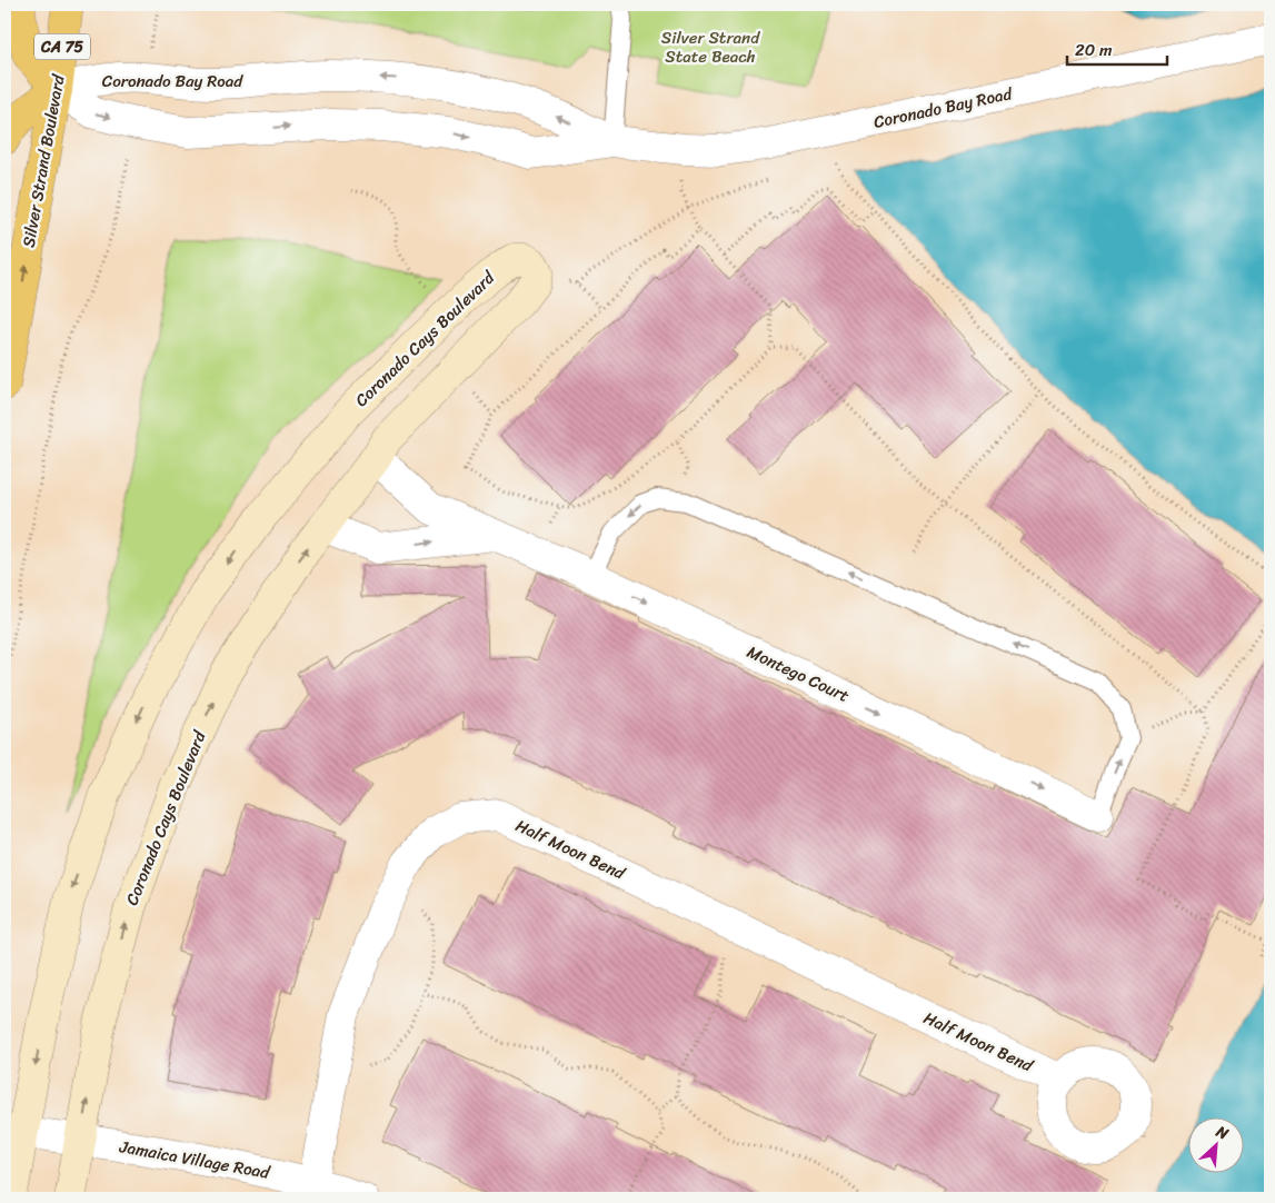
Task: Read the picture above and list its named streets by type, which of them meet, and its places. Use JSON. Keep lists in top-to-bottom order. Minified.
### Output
{"streets":{"highway":["CA 75","Silver Strand Boulevard"],"street":["Coronado Bay Road","Coronado Cays Boulevard","Montego Court","Half Moon Bend","Jamaica Village Road"]},"crossings":[["Coronado Bay Road","Silver Strand Boulevard"],["Coronado Cays Boulevard","Montego Court"],["Coronado Cays Boulevard","Jamaica Village Road"],["Half Moon Bend","Jamaica Village Road"]],"one_way":["Silver Strand Boulevard","Montego Court"],"parks":["Silver Strand State Beach"],"scale_bar":"20 m","north":"top right"}
